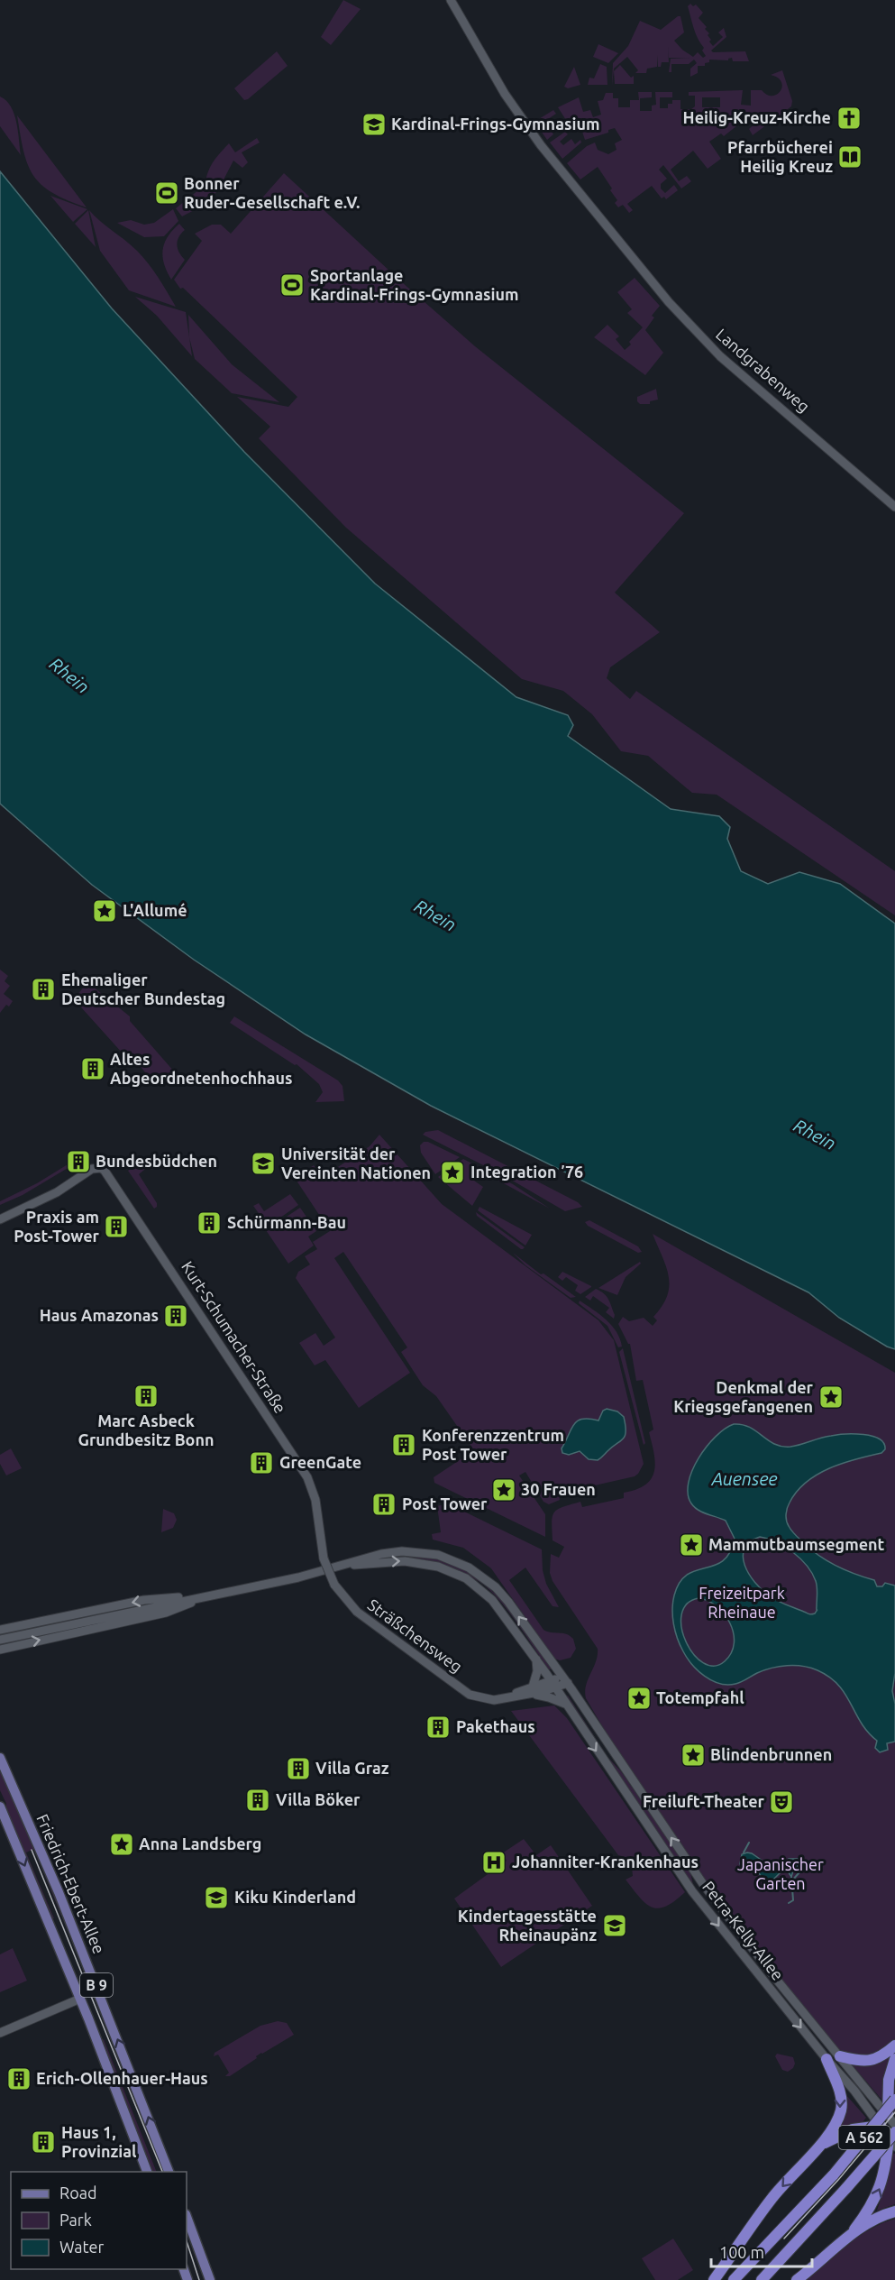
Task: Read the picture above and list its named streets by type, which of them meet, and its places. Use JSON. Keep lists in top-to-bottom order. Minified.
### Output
{"streets":{"highway":["A 562"],"main road":["Landgrabenweg","Kurt-Schumacher-Straße","Sträßchensweg","Friedrich-Ebert-Allee","Petra-Kelly-Allee","B 9"]},"crossings":[["Kurt-Schumacher-Straße","Sträßchensweg"],["Sträßchensweg","Petra-Kelly-Allee"],["Petra-Kelly-Allee","A 562"]],"water":["Rhein","Auensee"],"parks":["Freizeitpark Rheinaue","Japanischer Garten"],"places":{"church":["Heilig-Kreuz-Kirche"],"school or university":["Kardinal-Frings-Gymnasium","Universität der Vereinten Nationen","Kiku Kinderland","Kindertagesstätte Rheinaupänz"],"library":["Pfarrbücherei Heilig Kreuz"],"sports":["Bonner Ruder-Gesellschaft e.V.","Sportanlage Kardinal-Frings-Gymnasium"],"place":["L'Allumé","Integration ʼ76","Denkmal der Kriegsgefangenen","30 Frauen","Mammutbaumsegment","Totempfahl","Blindenbrunnen","Anna Landsberg"],"building":["Ehemaliger Deutscher Bundestag","Altes Abgeordnetenhochhaus","Bundesbüdchen","Schürmann-Bau","Praxis am Post-Tower","Haus Amazonas","Marc Asbeck Grundbesitz Bonn","Konferenzzentrum Post Tower","GreenGate","Post Tower","Pakethaus","Villa Graz","Villa Böker","Erich-Ollenhauer-Haus","Haus 1, Provinzial"],"theatre":["Freiluft-Theater"],"hospital":["Johanniter-Krankenhaus"]},"legend":["Road","Park","Water"],"scale_bar":"100 m"}
